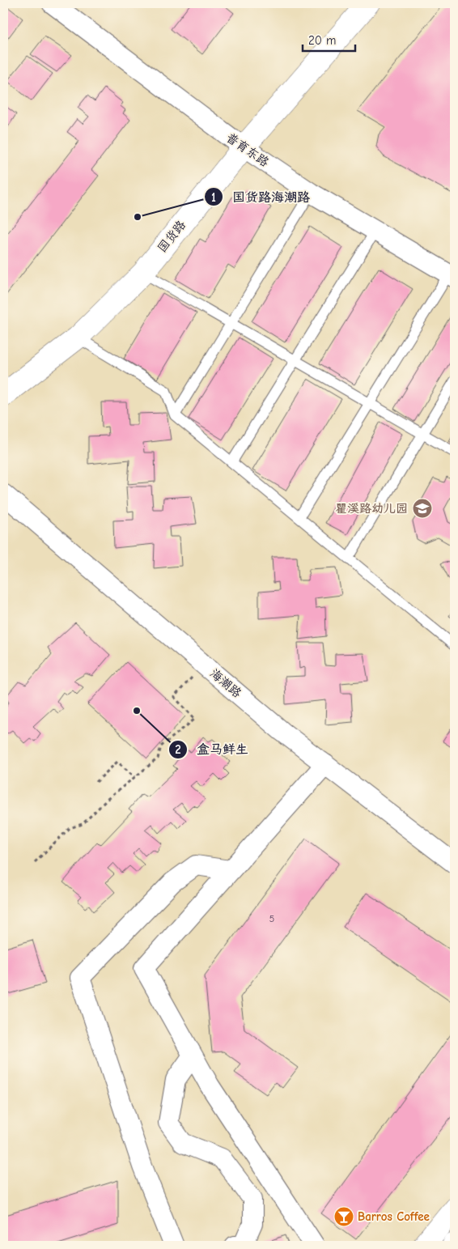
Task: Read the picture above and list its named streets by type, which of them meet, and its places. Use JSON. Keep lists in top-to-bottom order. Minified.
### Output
{"streets":{"main road":["国货路"],"street":["普育东路","海潮路"]},"crossings":[["普育东路","国货路"]],"places":{"other":["国货路海潮路","盒马鲜生"],"school or university":["瞿溪路幼儿园"],"bar":["Barros Coffee"]},"house_numbers":["5"],"scale_bar":"20 m"}
